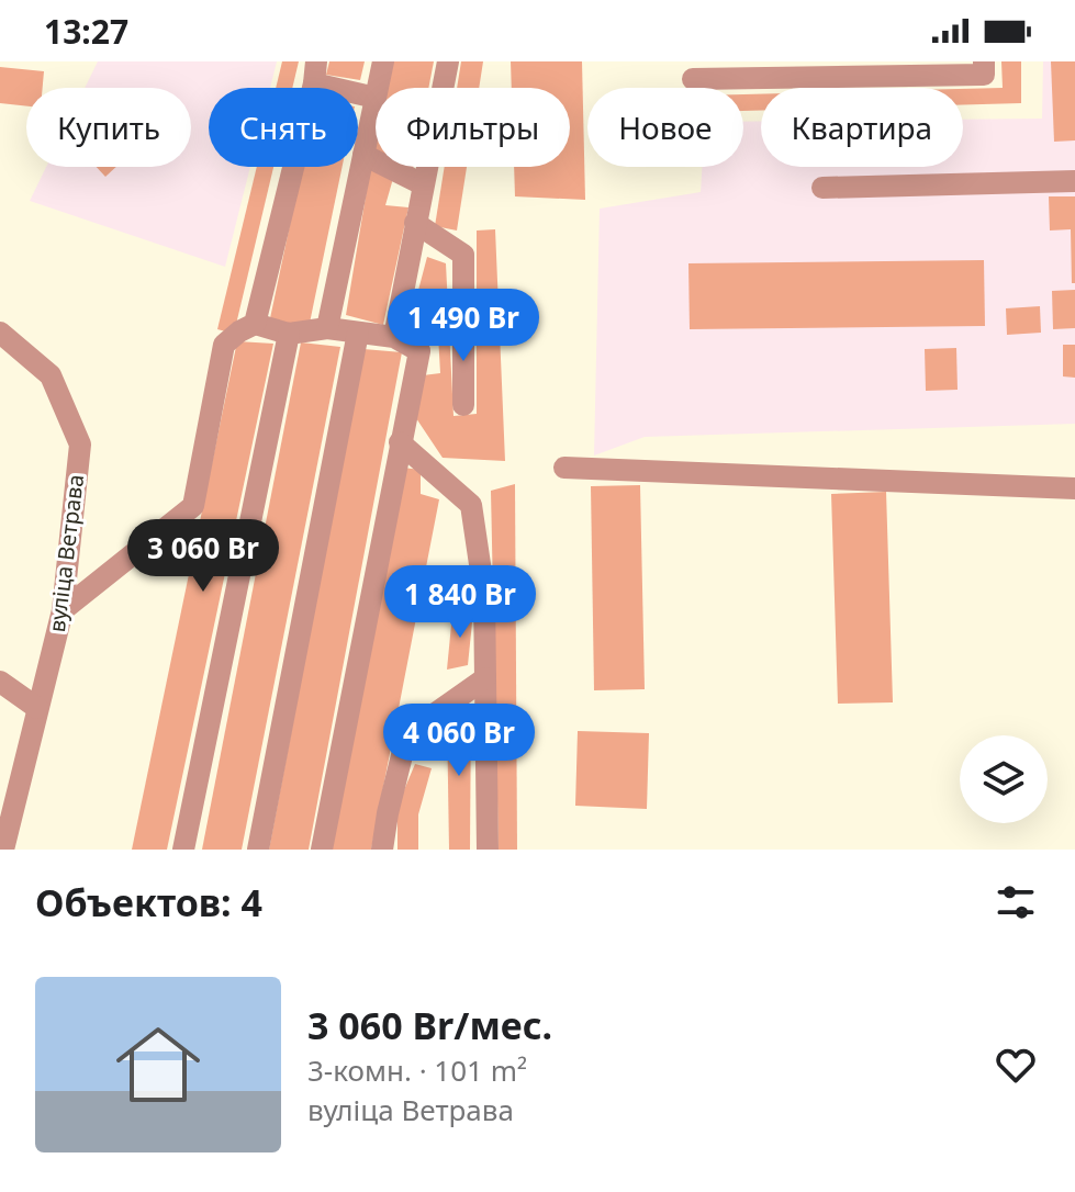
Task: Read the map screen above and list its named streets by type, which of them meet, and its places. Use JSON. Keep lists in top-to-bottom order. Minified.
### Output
{"streets":{"street":["вуліца Ветрава"]},"page":{"status":"13:27","chip":["Купить","Снять","Фильтры","Новое","Квартира"],"price":["1 490 Br","3 060 Br","1 840 Br","4 060 Br"],"heading":"Объектов: 4","list":[{"name":"3 060 Br/мес.","note":"3-комн. · 101 m² · вуліца Ветрава"}]}}
